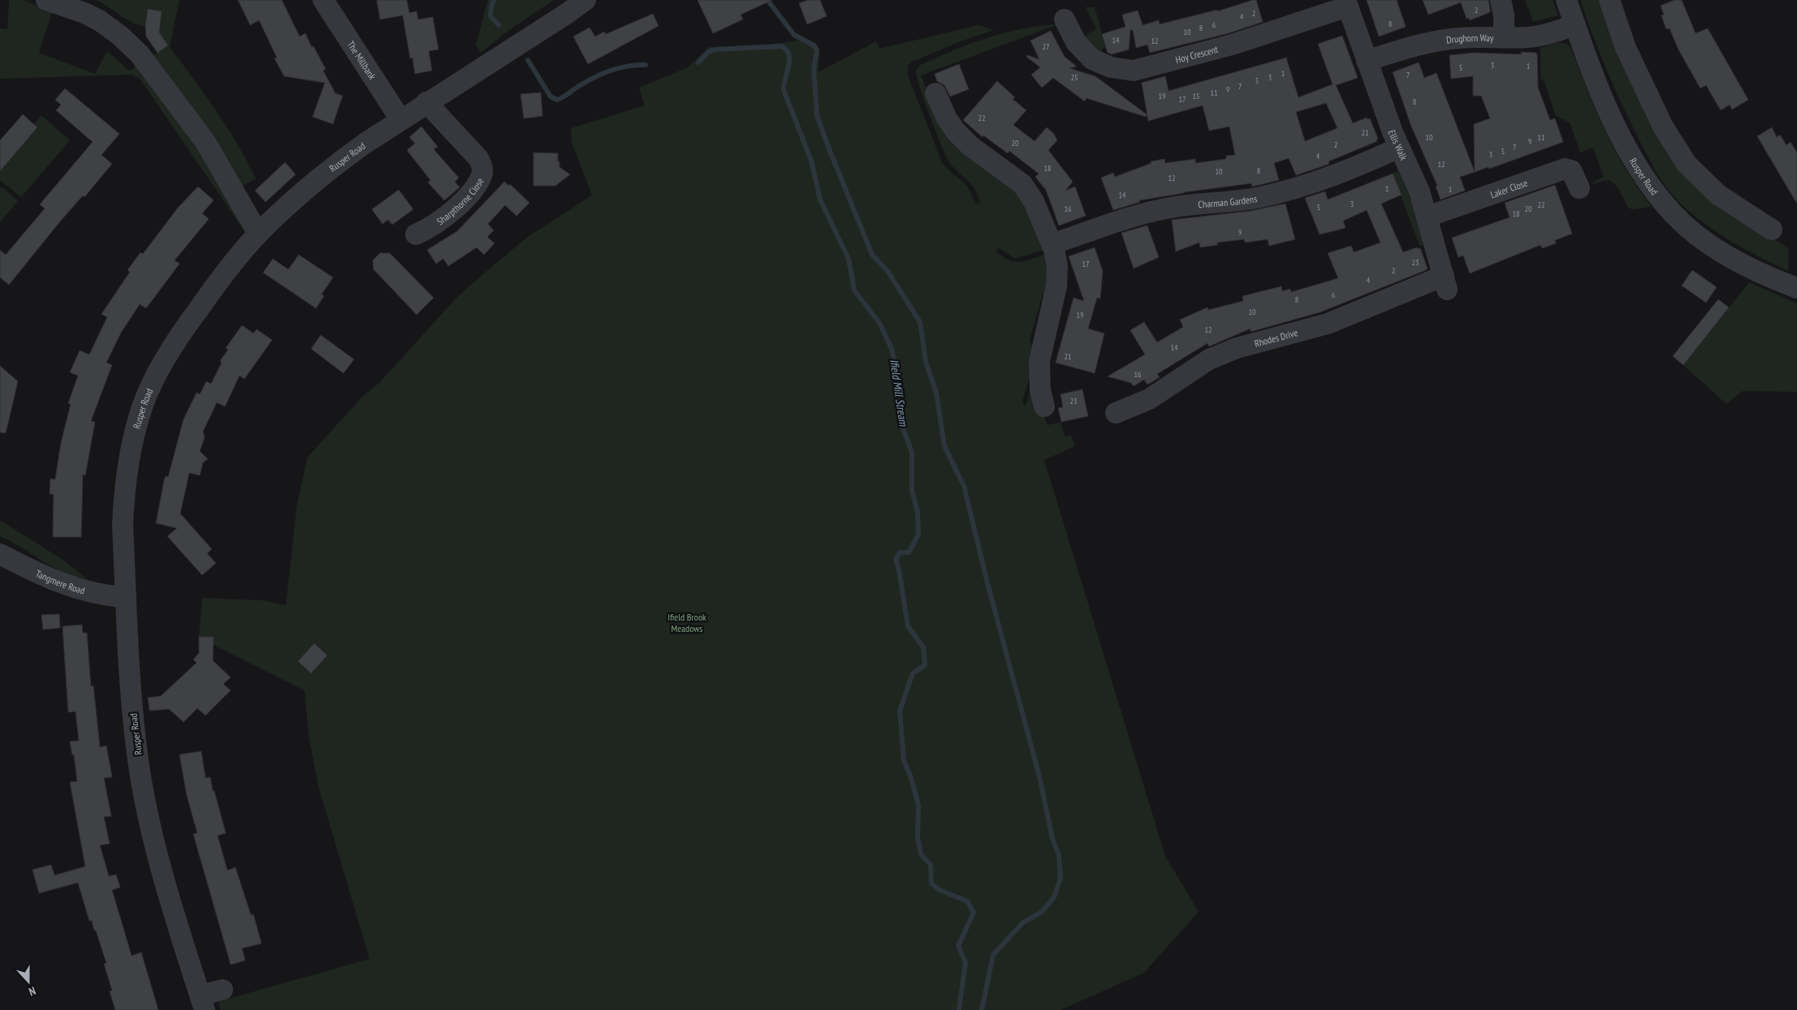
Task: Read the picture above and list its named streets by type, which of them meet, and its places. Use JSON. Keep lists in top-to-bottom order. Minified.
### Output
{"streets":{"street":["Drughorn Way","Hoy Crescent","The Millbank","Ellis Walk","Rusper Road","Laker Close","Sharpthorne Close","Charman Gardens","Rhodes Drive","Tangmere Road"]},"crossings":[["Drughorn Way","Ellis Walk"],["Drughorn Way","Rusper Road"],["Hoy Crescent","Ellis Walk"],["The Millbank","Rusper Road"],["Ellis Walk","Laker Close"],["Ellis Walk","Charman Gardens"],["Ellis Walk","Rhodes Drive"],["Rusper Road","Sharpthorne Close"],["Rusper Road","Tangmere Road"]],"water":["Ifield Mill Stream"],"parks":["Ifield Brook Meadows"],"house_numbers":["2","2","4","8","6","8","10","14","12","27","3","1","5","1","7","25","3","5","7","9","11","19","15","17","8","22","21","10","11","9","20","2","7","5","3","4","12","18","8","10","12","1","1","14","3","22","5","16","20","18","9","23","17","2","4","6","8","10","19","12","14","21","16","23"],"north":"bottom"}
